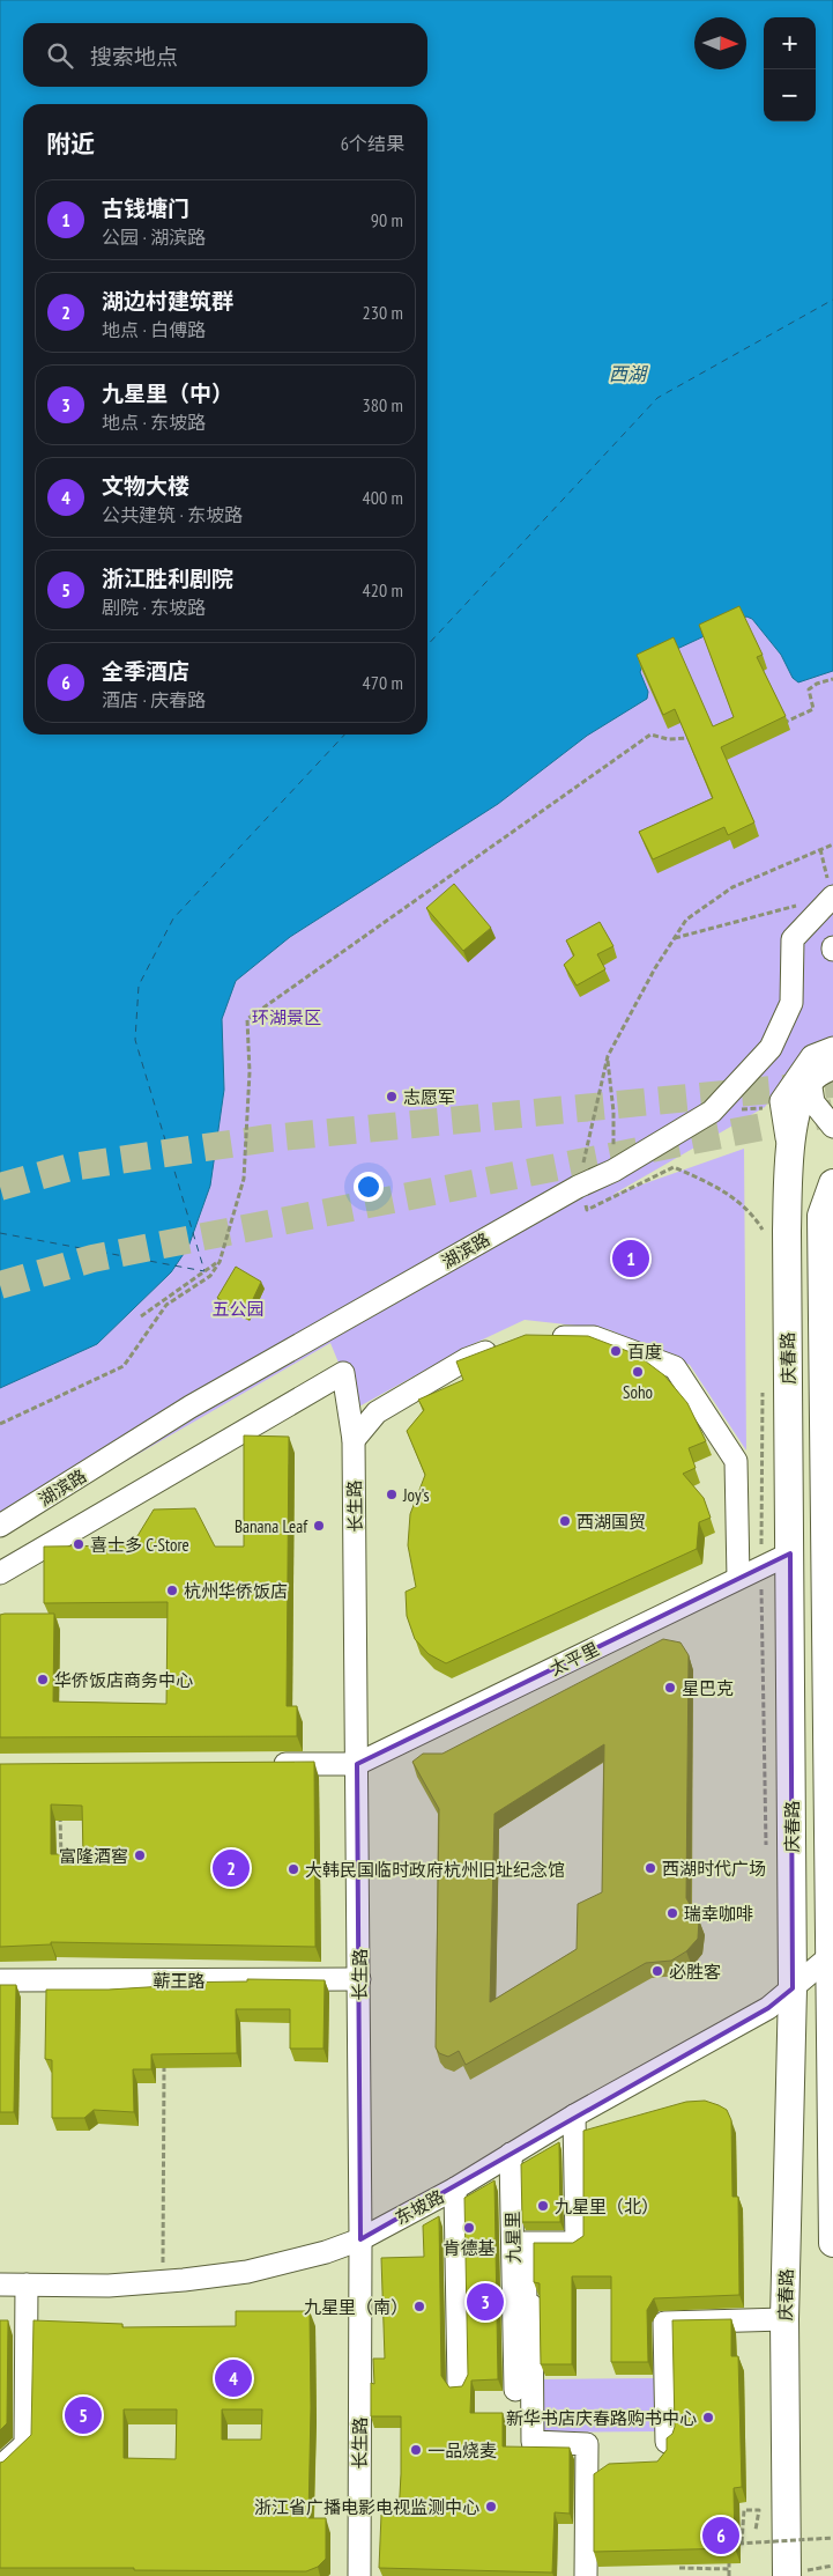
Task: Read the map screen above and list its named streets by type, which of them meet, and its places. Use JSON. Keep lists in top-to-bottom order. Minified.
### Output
{"streets":{"main road":["庆春路"],"street":["湖滨路","长生路","太平里","蕲王路","东坡路","九星里"]},"crossings":[["庆春路","太平里"],["庆春路","东坡路"],["长生路","太平里"],["长生路","蕲王路"],["长生路","东坡路"],["东坡路","九星里"]],"water":["西湖"],"parks":["环湖景区","五公园"],"places":["志愿军","百度","Soho","Joy's","西湖国贸","Banana Leaf","喜士多 C-Store","杭州华侨饭店","华侨饭店商务中心","星巴克","富隆酒窖","西湖时代广场","大韩民国临时政府杭州旧址纪念馆","瑞幸咖啡","必胜客","九星里（北）","肯德基","九星里（南）","新华书店庆春路购书中心","一品烧麦","浙江省广播电影电视监测中心"],"north":"right","page":{"map_buttons":["+","−"],"search":"搜索地点","heading":["附近","6个结果"],"list":[{"mark":"1","name":"古钱塘门","note":"公园 · 湖滨路","value":"90 m"},{"mark":"2","name":"湖边村建筑群","note":"地点 · 白傅路","value":"230 m"},{"mark":"3","name":"九星里（中）","note":"地点 · 东坡路","value":"380 m"},{"mark":"4","name":"文物大楼","note":"公共建筑 · 东坡路","value":"400 m"},{"mark":"5","name":"浙江胜利剧院","note":"剧院 · 东坡路","value":"420 m"},{"mark":"6","name":"全季酒店","note":"酒店 · 庆春路","value":"470 m"}],"pins":["1","2","3","4","5","6"]}}
